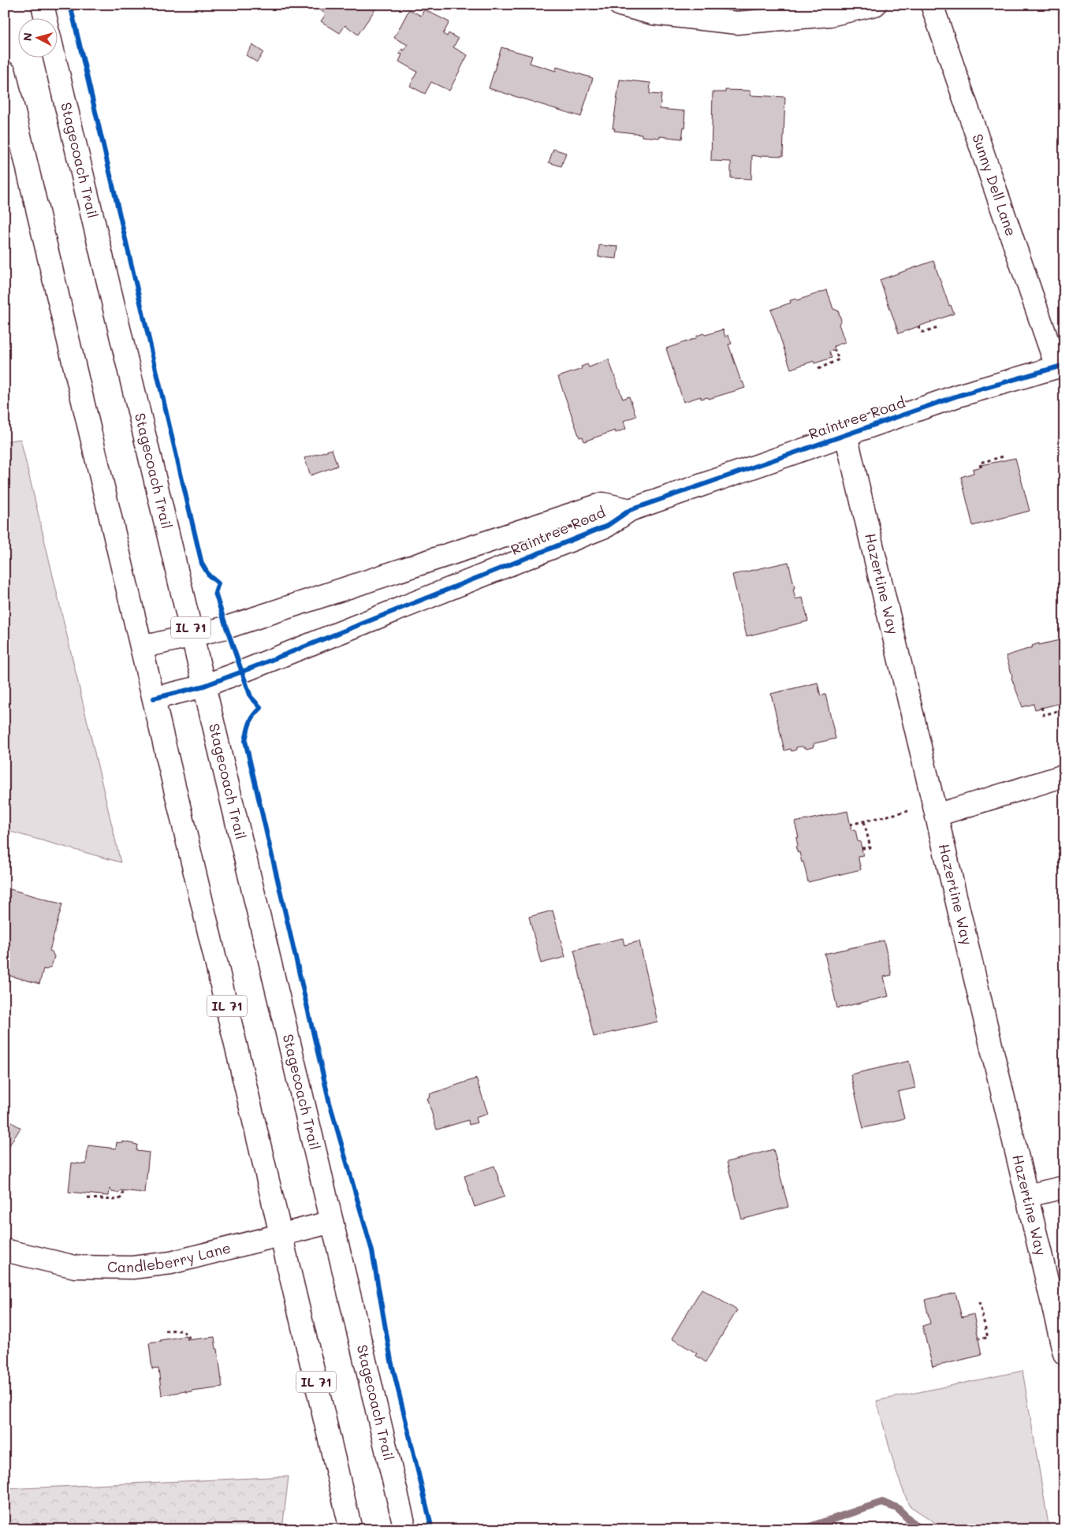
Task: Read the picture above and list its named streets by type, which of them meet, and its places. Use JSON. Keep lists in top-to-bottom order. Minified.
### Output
{"streets":{"street":["Stagecoach Trail","Sunny Dell Lane","Raintree Road","Hazertine Way","IL 71","Candleberry Lane"]},"crossings":[["Stagecoach Trail","Raintree Road"],["Stagecoach Trail","Candleberry Lane"],["Sunny Dell Lane","Raintree Road"],["Raintree Road","Hazertine Way"],["Raintree Road","IL 71"],["IL 71","Candleberry Lane"]],"north":"left"}
